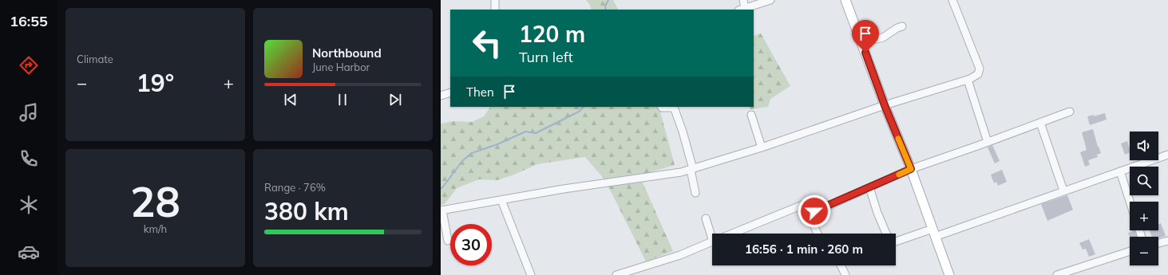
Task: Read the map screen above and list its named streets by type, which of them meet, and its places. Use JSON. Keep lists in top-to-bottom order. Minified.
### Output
{"page":{"tabs":"16:55","tile":["Climate",["28","km/h"],["Range · 76%","380 km"]],"turn":["120 m","Turn left"],"song":["Northbound","June Harbor"],"heat":["−","19°","+"],"then":"Then","map_buttons":["+","−"],"limit":"30","trip":"16:56 · 1 min · 260 m"}}
